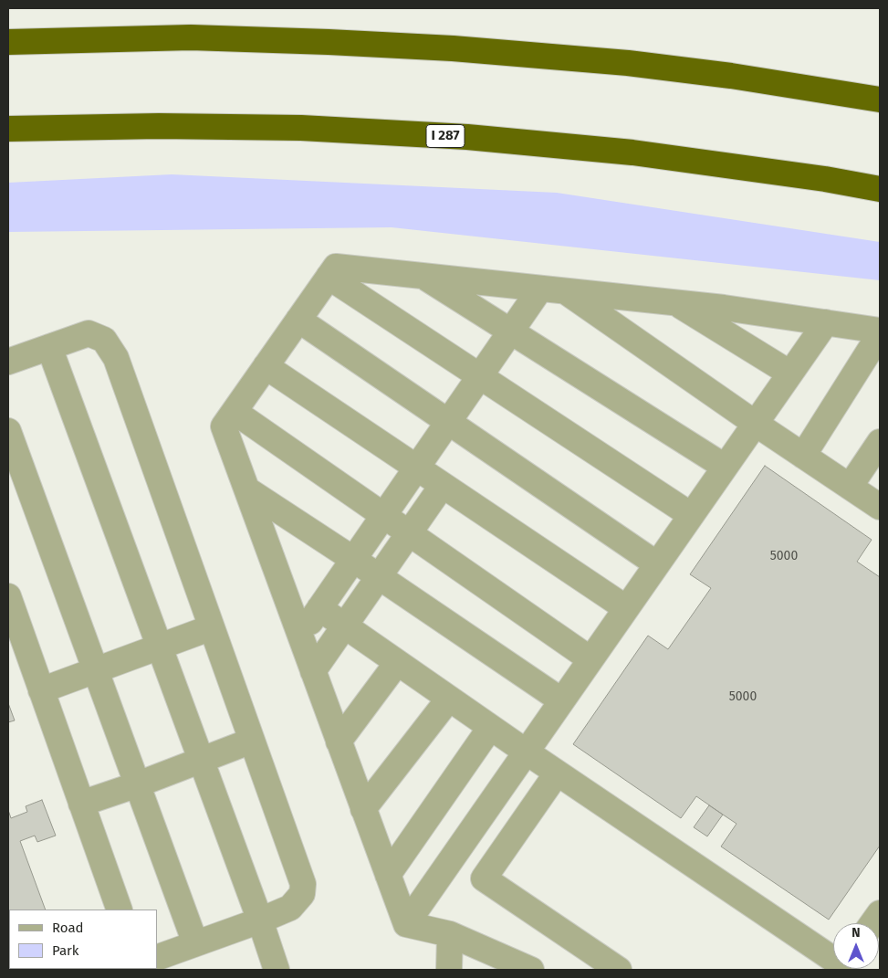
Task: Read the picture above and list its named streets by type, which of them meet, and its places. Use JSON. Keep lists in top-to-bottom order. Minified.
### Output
{"streets":{"highway":["I 287"]},"house_numbers":["5000","5000"],"legend":["Road","Park"],"north":"top"}
